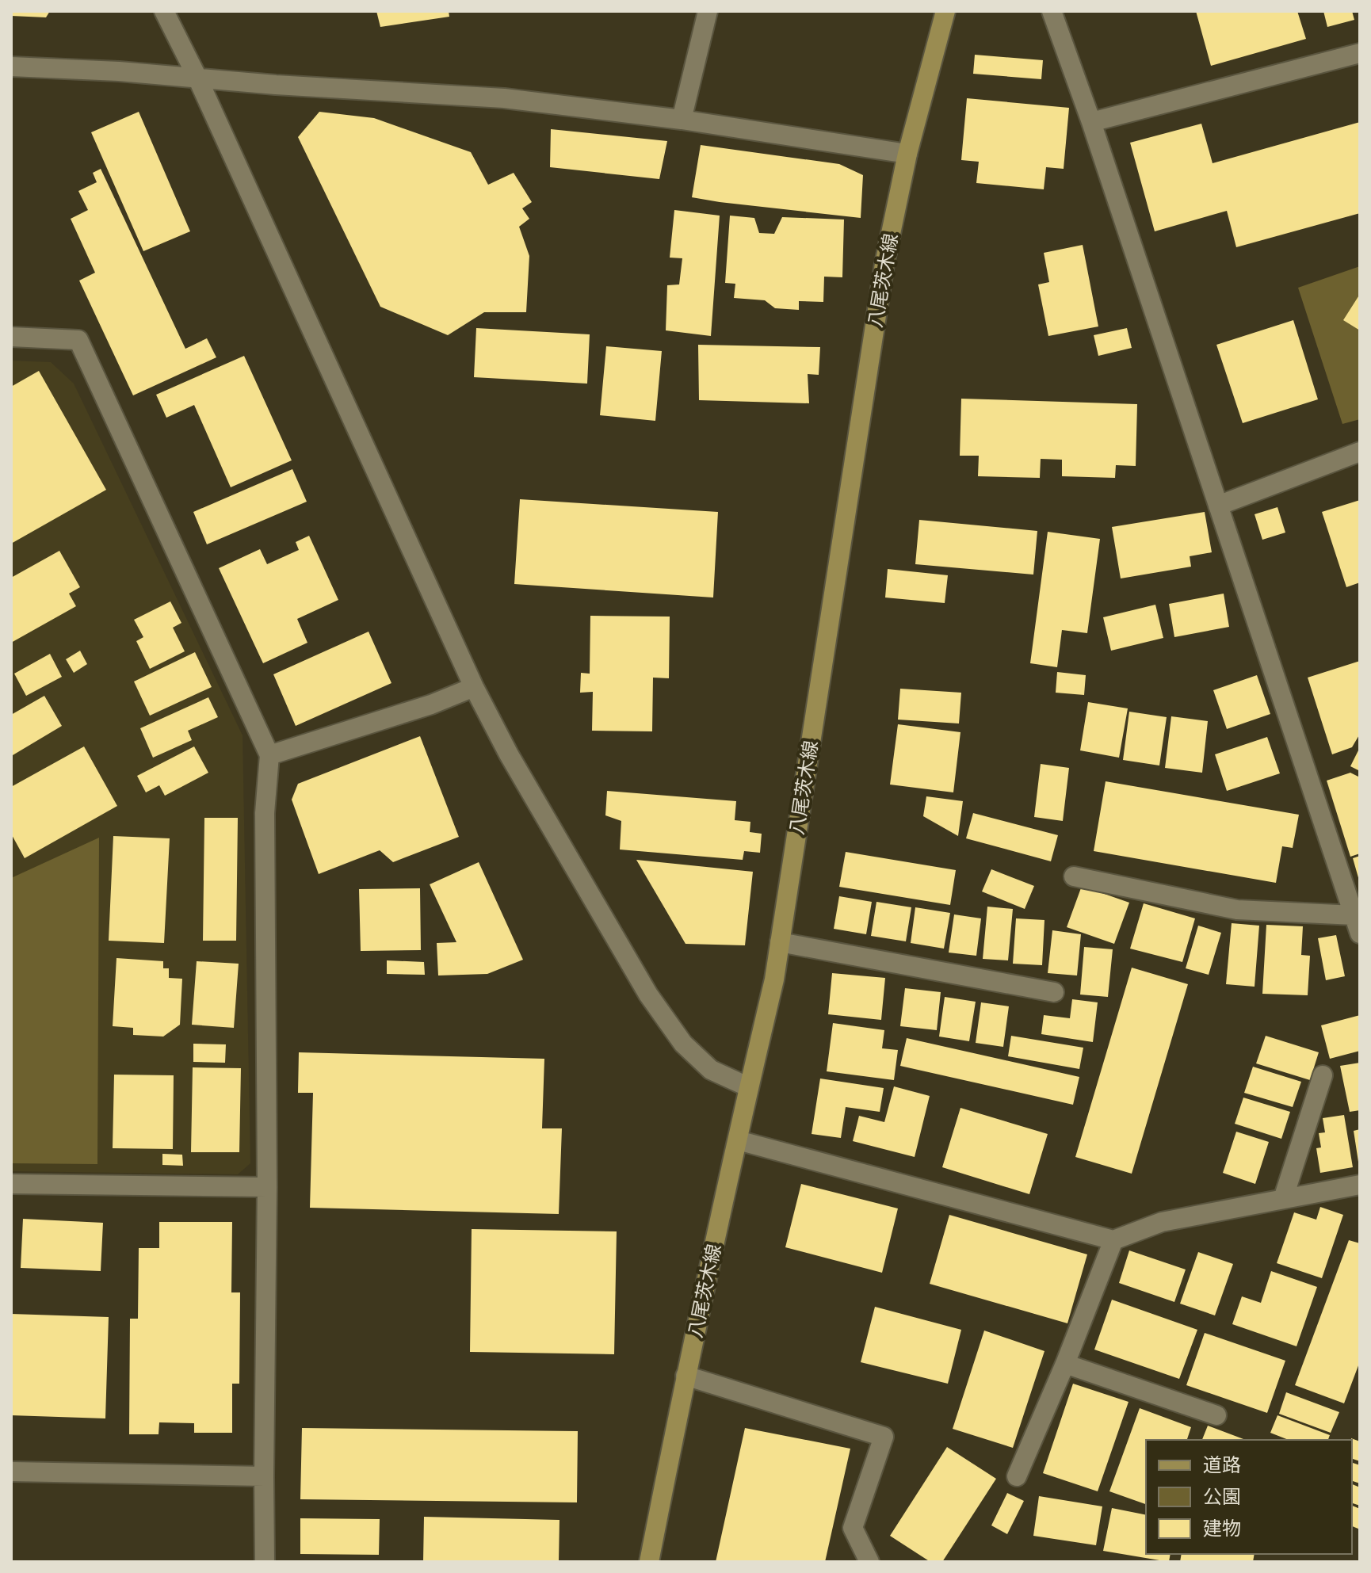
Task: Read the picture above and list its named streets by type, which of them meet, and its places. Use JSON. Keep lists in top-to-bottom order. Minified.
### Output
{"streets":{"main road":["八尾茨木線"]},"legend":["道路","公園","建物"]}
